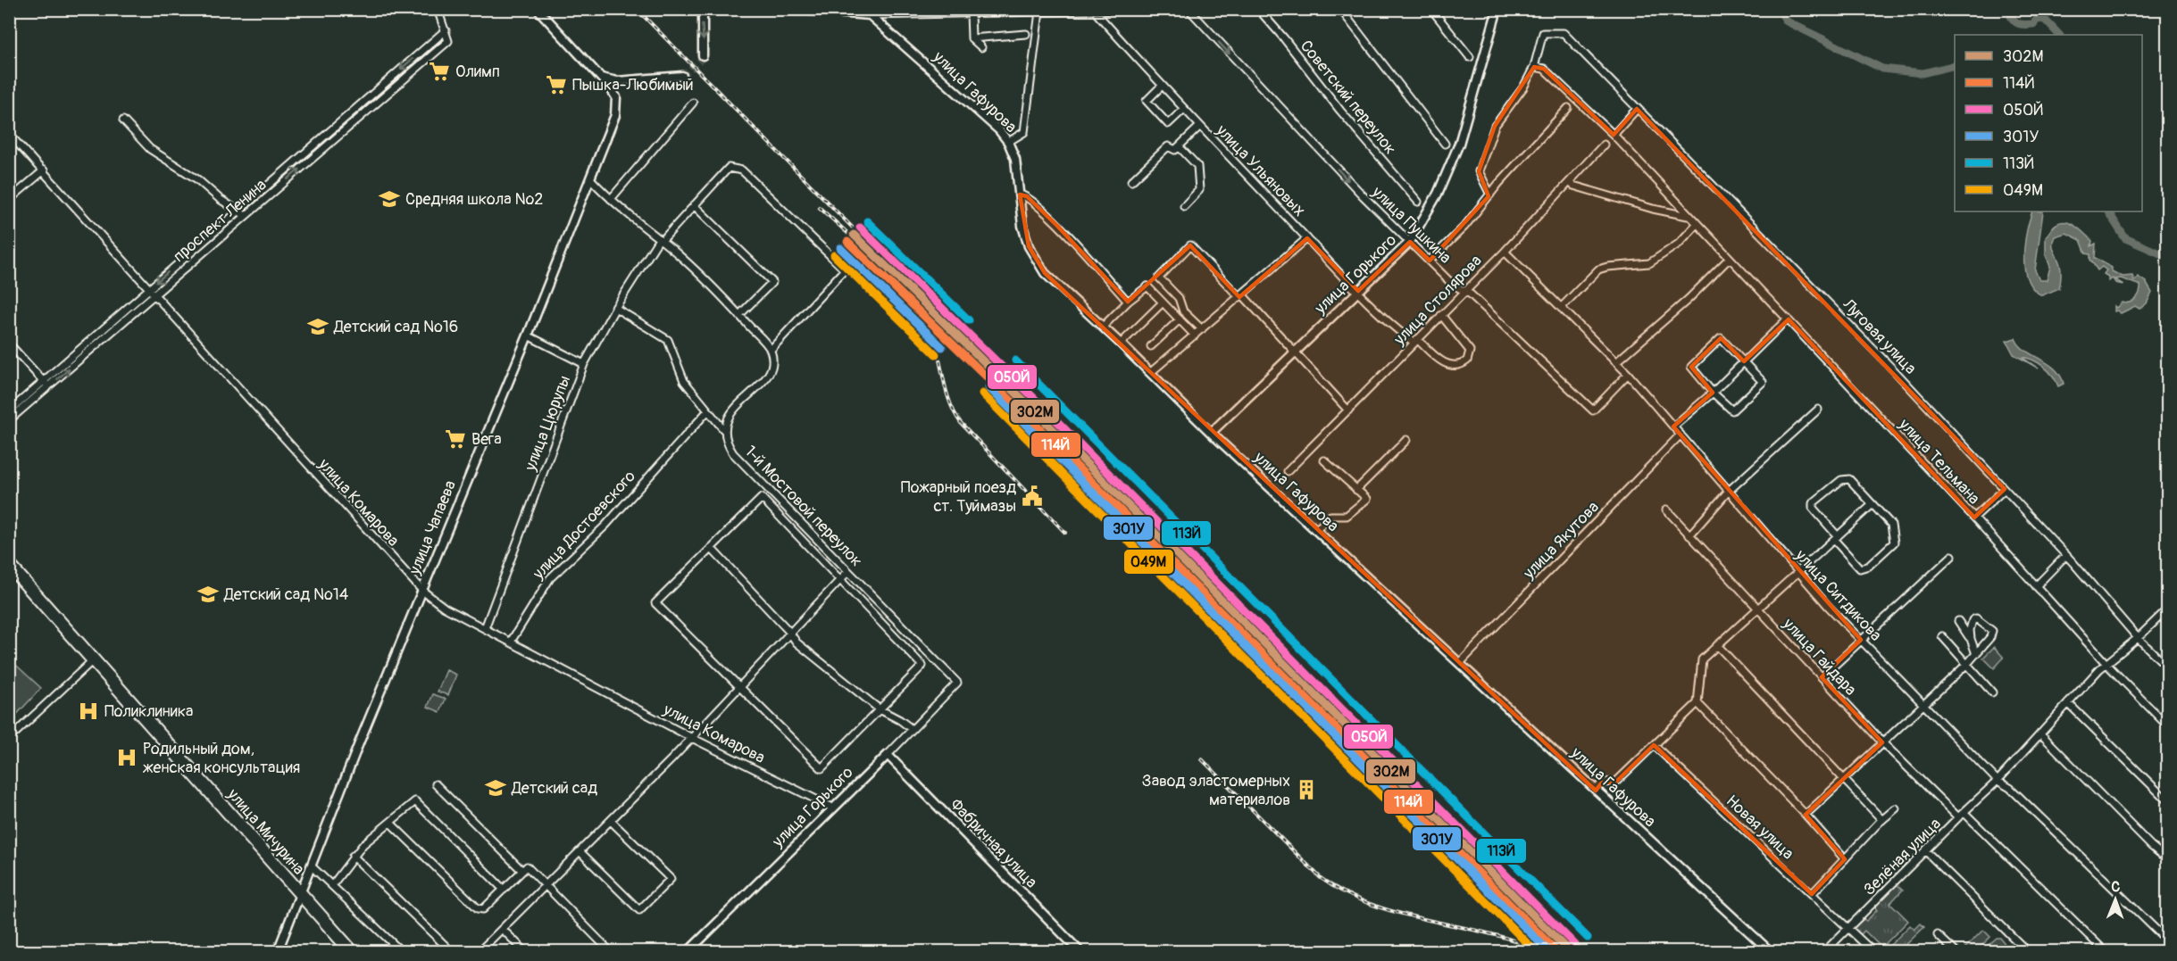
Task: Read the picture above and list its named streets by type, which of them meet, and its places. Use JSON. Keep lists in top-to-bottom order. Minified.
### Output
{"streets":{"main road":["улица Гафурова","улица Горького","улица Чапаева","Фабричная улица"],"street":["Советский переулок","улица Ульяновых","проспект Ленина","улица Пушкина","улица Столярова","Луговая улица","улица Цюрупы","улица Тельмана","улица Комарова","1-й Мостовой переулок","улица Достоевского","улица Якутова","улица Ситдикова","улица Гайдара","Новая улица","улица Мичурина","Зелёная улица"]},"crossings":[["улица Гафурова","улица Горького"],["улица Гафурова","улица Якутова"],["улица Ульяновых","улица Горького"],["улица Ульяновых","улица Столярова"],["проспект Ленина","улица Комарова"],["улица Пушкина","улица Горького"],["улица Пушкина","улица Столярова"],["улица Пушкина","улица Ситдикова"],["улица Горького","улица Комарова"],["улица Горького","1-й Мостовой переулок"],["улица Горького","Фабричная улица"],["улица Столярова","улица Ситдикова"],["Луговая улица","улица Тельмана"],["Луговая улица","Зелёная улица"],["улица Цюрупы","улица Комарова"],["улица Цюрупы","1-й Мостовой переулок"],["улица Тельмана","Зелёная улица"],["улица Комарова","улица Достоевского"],["улица Комарова","улица Чапаева"],["1-й Мостовой переулок","улица Достоевского"],["улица Чапаева","улица Мичурина"],["улица Якутова","улица Ситдикова"],["улица Ситдикова","Зелёная улица"],["улица Гайдара","Зелёная улица"],["Новая улица","Зелёная улица"]],"one_way":["улица Пушкина"],"places":{"supermarket":["Олимп","Пышка-Любимый","Вега"],"school or university":["Средняя школа №2","Детский сад №16","Детский сад №14","Детский сад"],"public building":["Пожарный поезд ст. Туймазы"],"hospital":["Поликлиника","Родильный дом, женская консультация"],"building":["Завод эластомерных материалов"]},"lines":["transit line 113Й","transit line 050Й","transit line 302М","transit line 114Й","transit line 301У","transit line 049М"],"legend":["302М","114Й","050Й","301У","113Й","049М"],"north":"top"}
